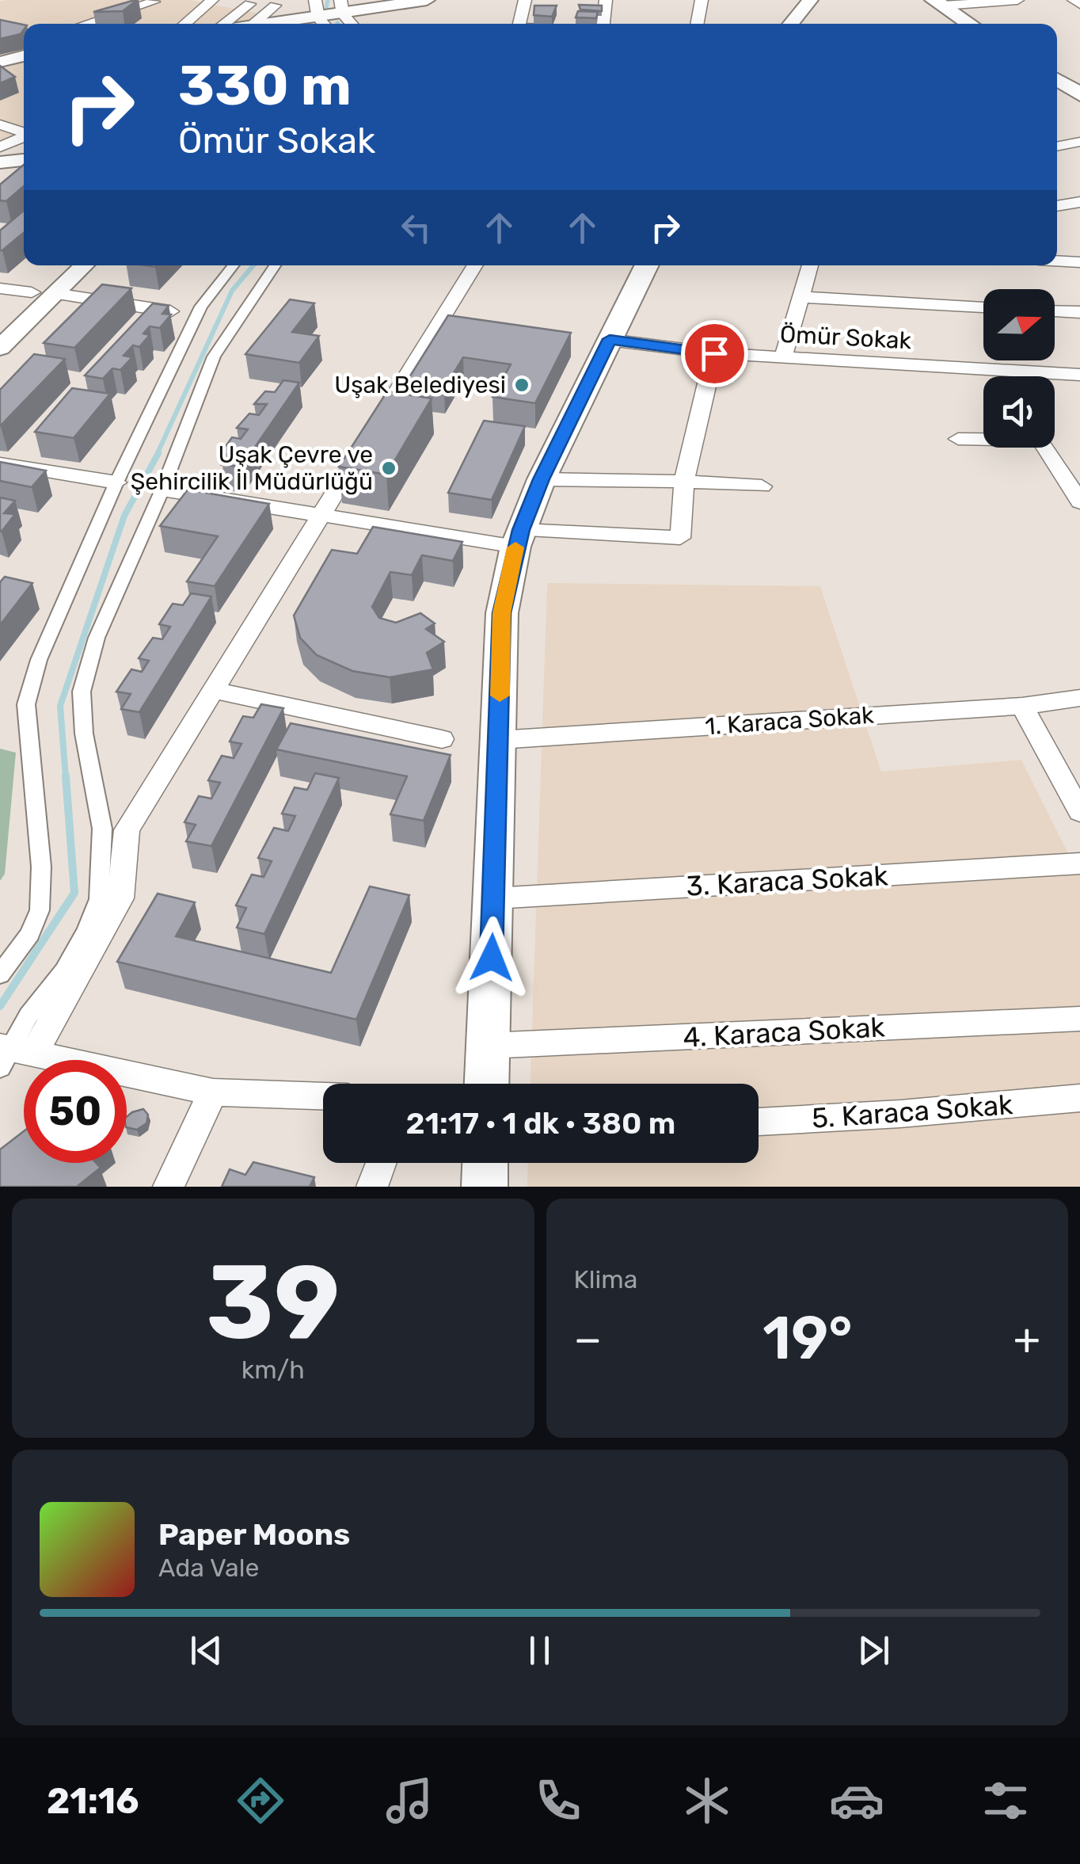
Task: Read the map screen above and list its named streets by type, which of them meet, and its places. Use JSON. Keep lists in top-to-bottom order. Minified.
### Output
{"streets":{"street":["Ömür Sokak","1. Karaca Sokak","3. Karaca Sokak","4. Karaca Sokak","5. Karaca Sokak"]},"places":["Uşak Belediyesi","Uşak Çevre ve Şehircilik İl Müdürlüğü"],"north":"right","page":{"turn":["330 m","Ömür Sokak"],"limit":"50","trip":"21:17 · 1 dk · 380 m","tile":[["39","km/h"],"Klima"],"heat":["−","19°","+"],"song":["Paper Moons","Ada Vale"],"tabs":"21:16"}}
